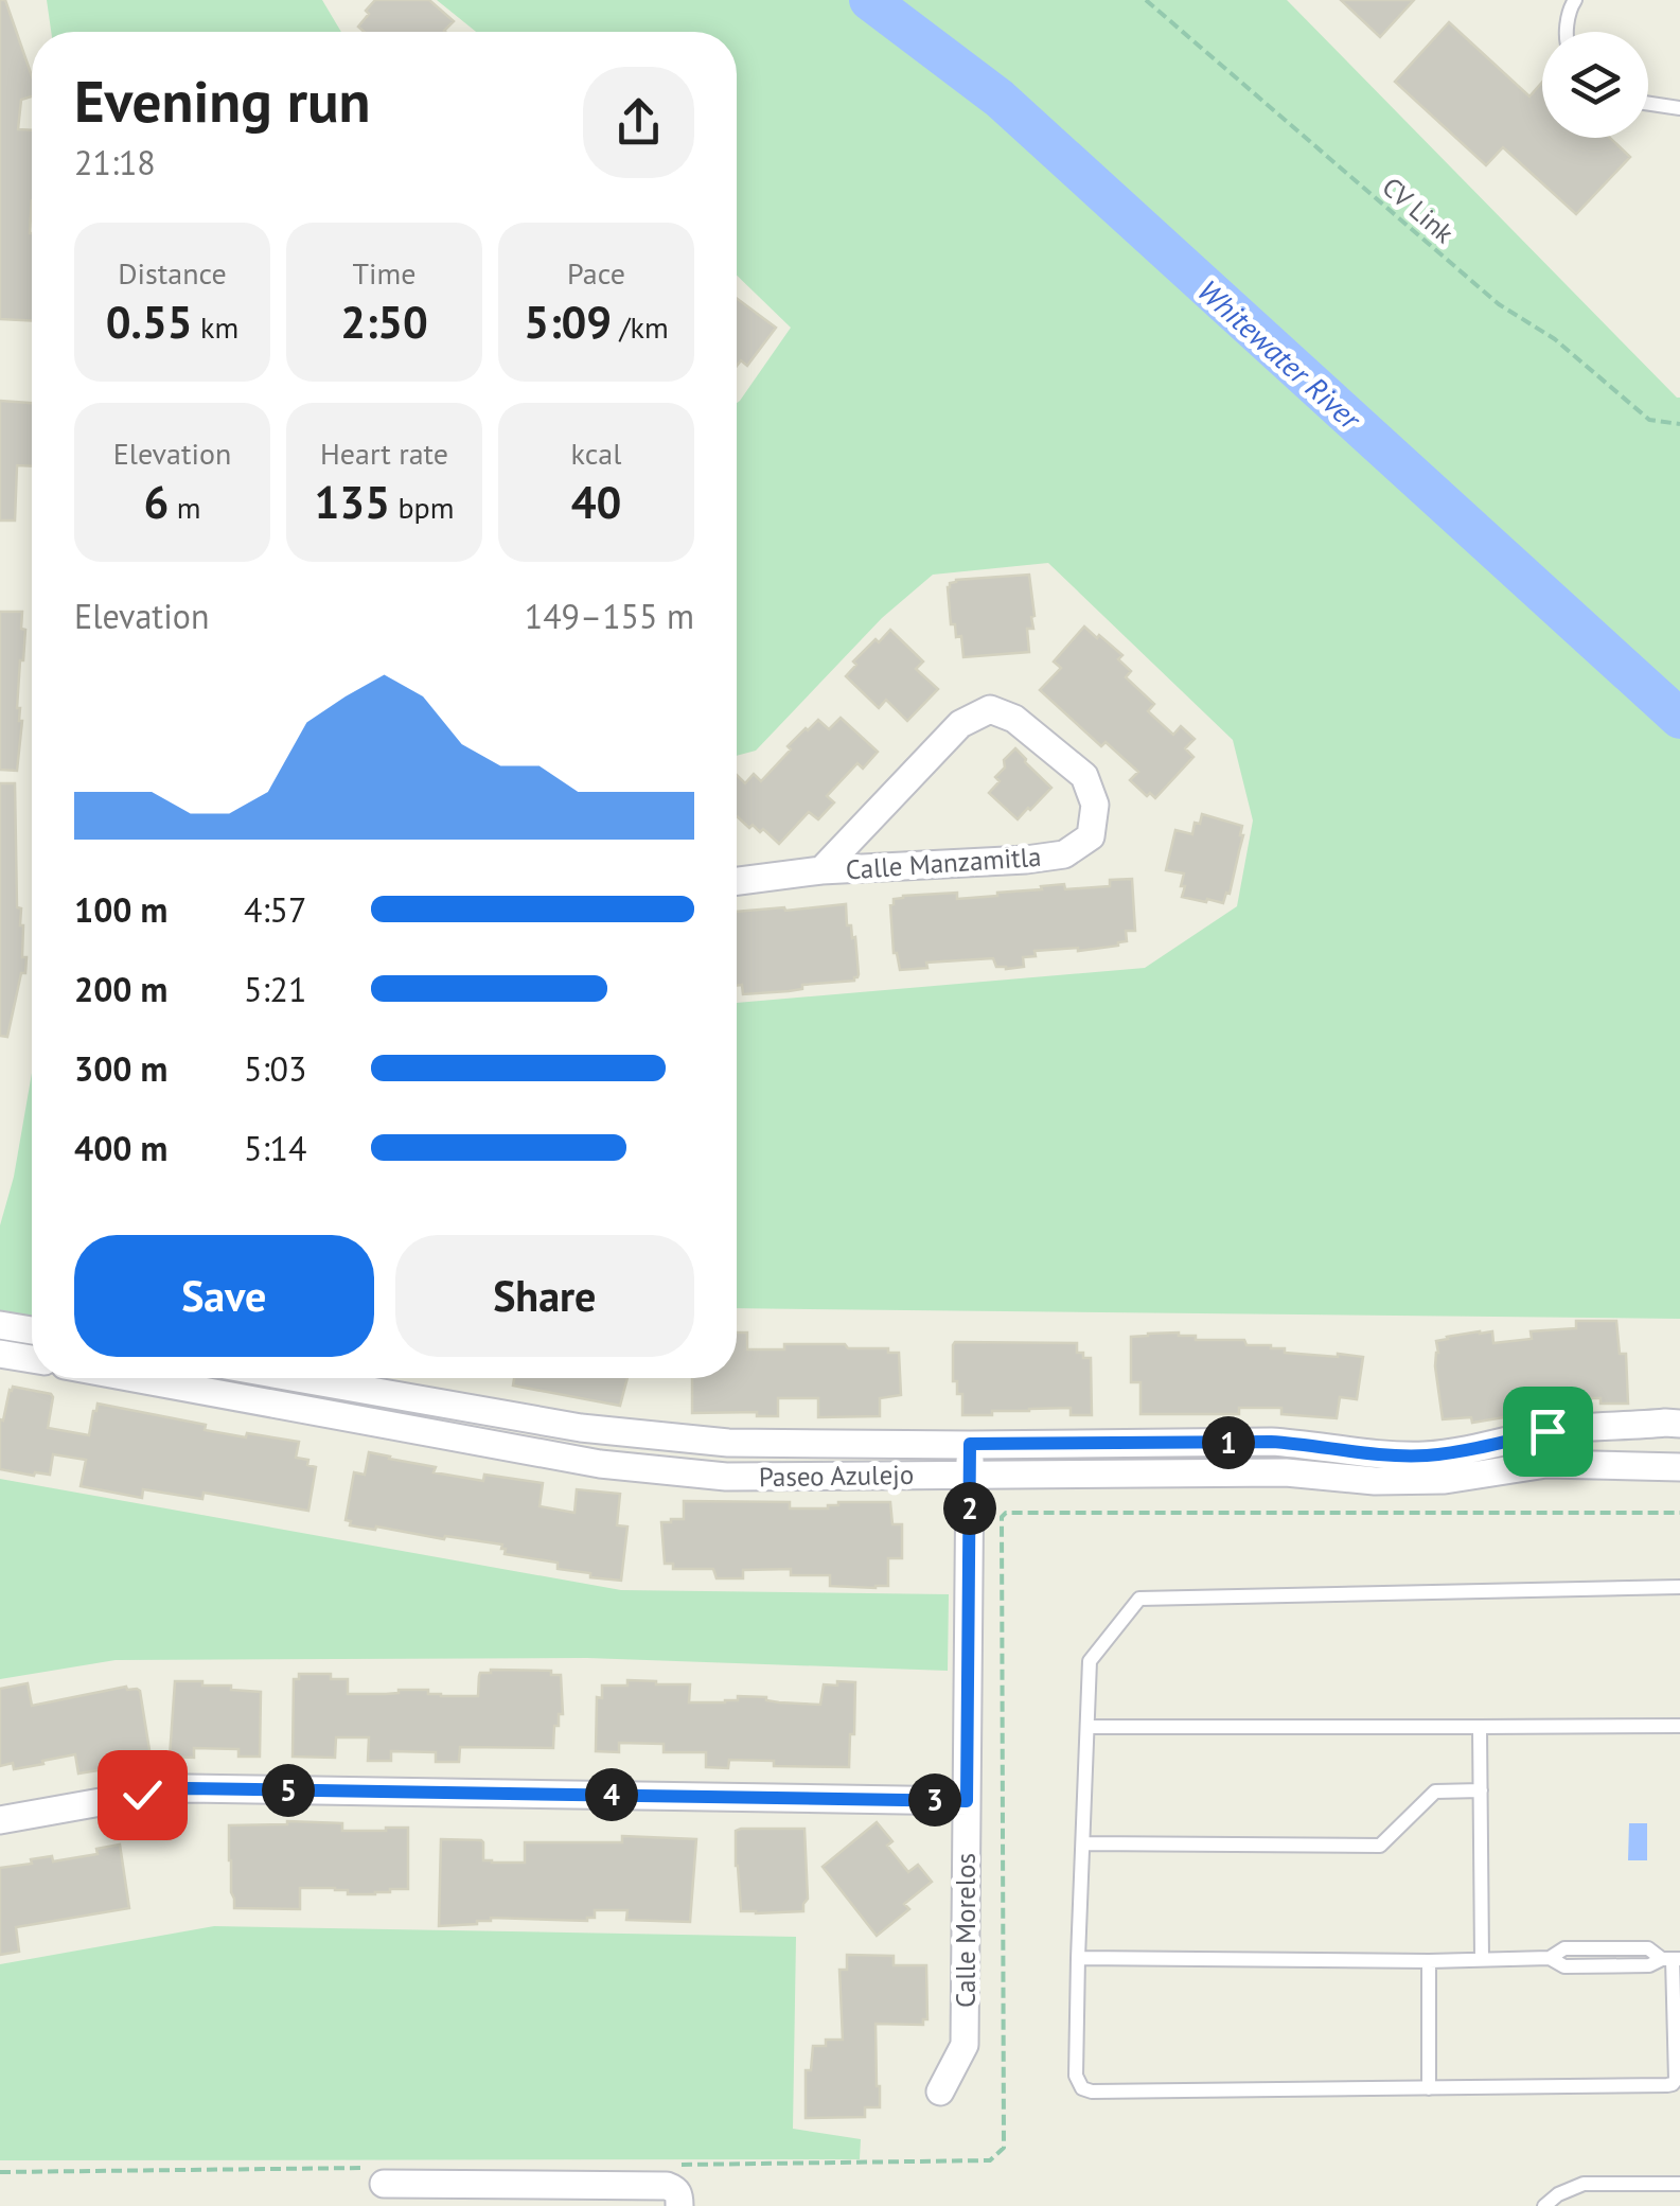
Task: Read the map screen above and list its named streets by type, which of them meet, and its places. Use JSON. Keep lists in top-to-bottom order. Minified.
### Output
{"streets":{"street":["Calle Manzamitla","Paseo Azulejo","Calle Morelos"],"path":["CV Link"]},"crossings":[["Paseo Azulejo","Calle Morelos"]],"water":["Whitewater River"],"page":{"heading":["Evening run","21:18"],"stats":[["Distance","0.55 km"],["Time","2:50"],["Pace","5:09 /km"],["Elevation","6 m"],["Heart rate","135 bpm"],["kcal","40"]],"chart":["Elevation","149–155 m"],"list":[{"name":"100 m","note":"4:57"},{"name":"200 m","note":"5:21"},{"name":"300 m","note":"5:03"},{"name":"400 m","note":"5:14"}],"buttons":["Save","Share"],"pins":["1","2","5","4","3"]}}
